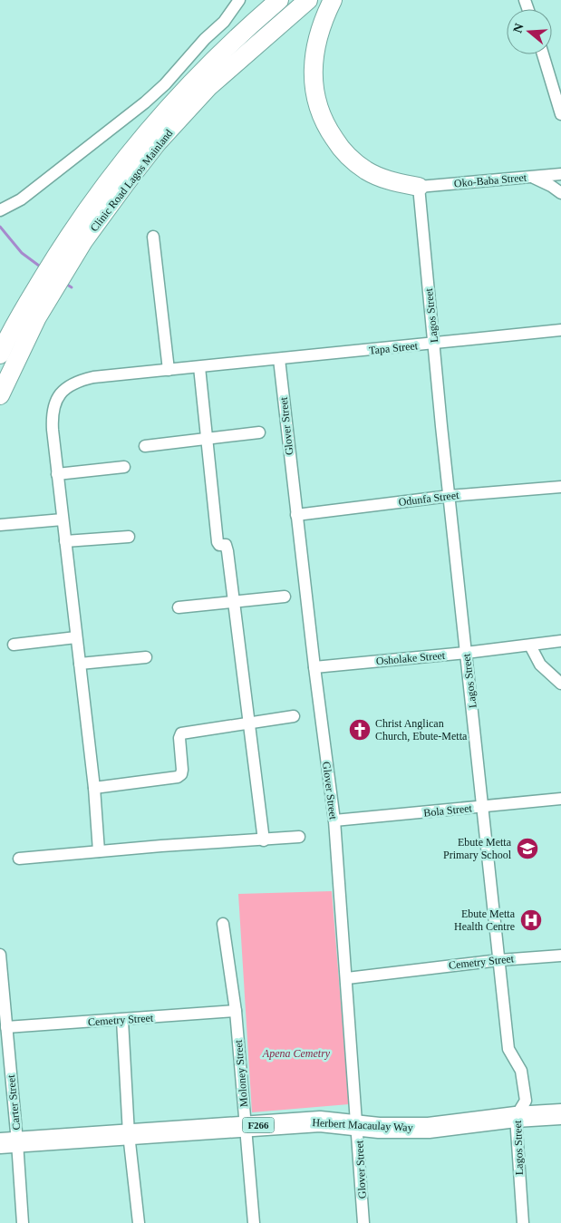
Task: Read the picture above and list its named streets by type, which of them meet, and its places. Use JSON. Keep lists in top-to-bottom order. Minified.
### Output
{"streets":{"highway":["F266","Herbert Macaulay Way"],"main road":["Clinic Road Lagos Mainland"],"street":["Oko-Baba Street","Lagos Street","Tapa Street","Glover Street","Odunfa Street","Osholake Street","Bola Street","Cemetry Street","Moloney Street","Carter Street"]},"crossings":[["Oko-Baba Street","Lagos Street"],["Lagos Street","Tapa Street"],["Lagos Street","Odunfa Street"],["Lagos Street","Osholake Street"],["Lagos Street","Bola Street"],["Lagos Street","Cemetry Street"],["Lagos Street","Herbert Macaulay Way"],["Tapa Street","Glover Street"],["Glover Street","Odunfa Street"],["Glover Street","Osholake Street"],["Glover Street","Bola Street"],["Glover Street","Cemetry Street"],["Glover Street","Herbert Macaulay Way"],["Cemetry Street","Moloney Street"],["Cemetry Street","Carter Street"],["Moloney Street","Herbert Macaulay Way"],["Carter Street","Herbert Macaulay Way"]],"parks":["Apena Cemetry"],"places":{"church":["Christ Anglican Church, Ebute-Metta"],"school or university":["Ebute Metta Primary School"],"hospital":["Ebute Metta Health Centre"]},"north":"left"}
